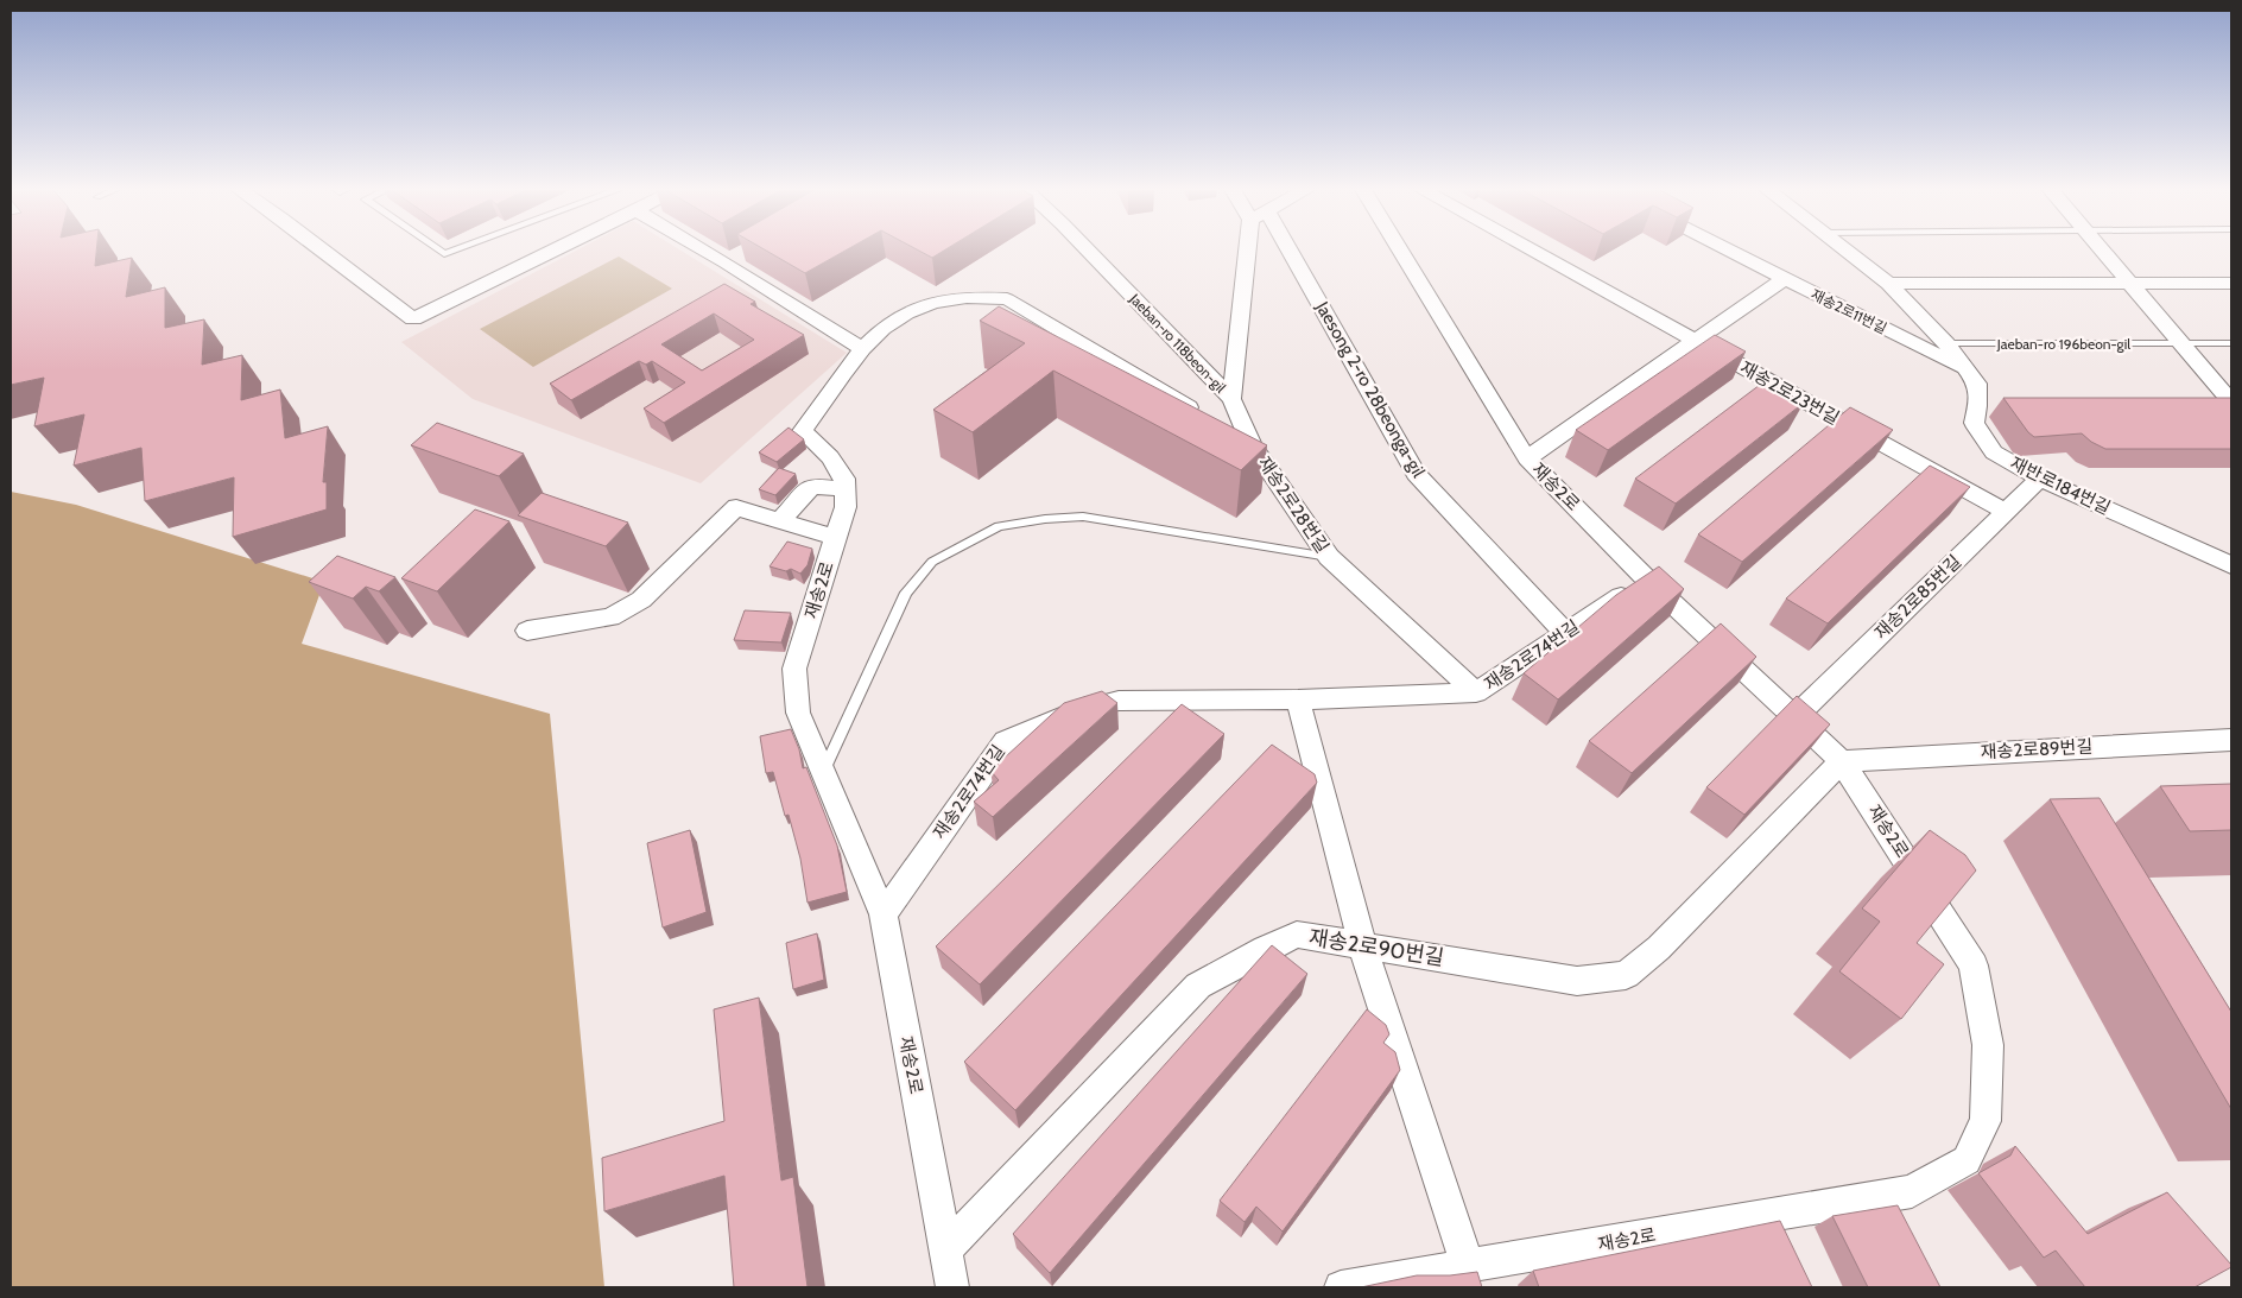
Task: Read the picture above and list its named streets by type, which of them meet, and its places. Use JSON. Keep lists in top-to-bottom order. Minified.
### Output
{"streets":{"street":["재송2로11번길","Jaeban-ro 118beon-gil","Jaesong 2-ro 28beonga-gil","재송2로23번길","재반로184번길","재송2로","재송2로28번길","재송2로85번길","재송2로74번길","재송2로89번길","재송2로90번길"],"lane":["Jaeban-ro 196beon-gil"]},"crossings":[["재송2로11번길","재반로184번길"],["Jaeban-ro 118beon-gil","재송2로28번길"],["Jaeban-ro 196beon-gil","재반로184번길"],["Jaesong 2-ro 28beonga-gil","재송2로74번길"],["재송2로23번길","재송2로85번길"],["재반로184번길","재송2로85번길"],["재송2로","재송2로28번길"],["재송2로","재송2로85번길"],["재송2로","재송2로74번길"],["재송2로","재송2로89번길"],["재송2로","재송2로90번길"],["재송2로28번길","재송2로74번길"],["재송2로89번길","재송2로90번길"]]}
